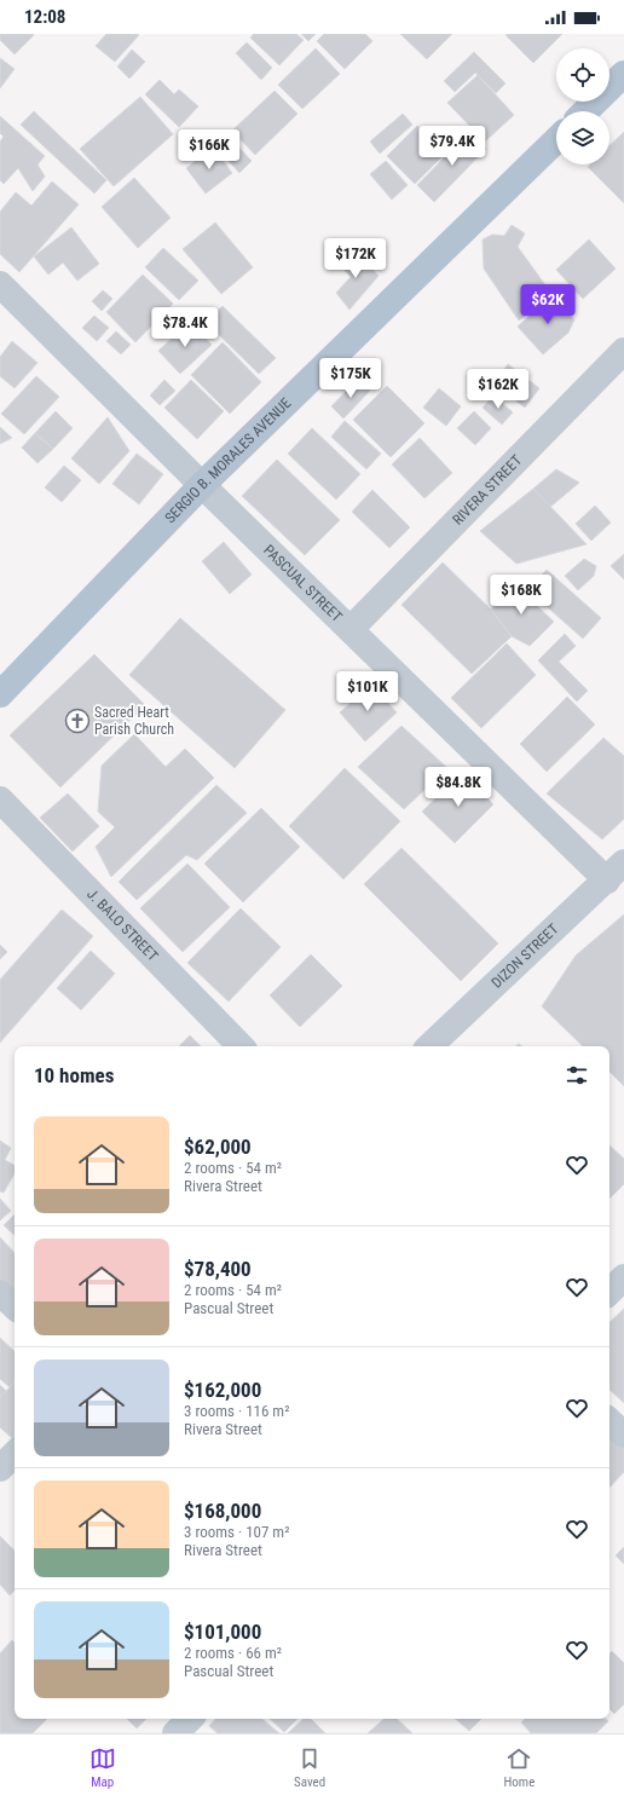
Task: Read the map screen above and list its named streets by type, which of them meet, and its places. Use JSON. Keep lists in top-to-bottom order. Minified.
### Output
{"streets":{"main road":["SERGIO B. MORALES AVENUE"],"street":["RIVERA STREET","PASCUAL STREET","J. BALO STREET","DIZON STREET"]},"crossings":[["SERGIO B. MORALES AVENUE","PASCUAL STREET"],["RIVERA STREET","PASCUAL STREET"],["PASCUAL STREET","DIZON STREET"]],"places":{"church":["Sacred Heart Parish Church"]},"page":{"status":"12:08","price":["$79.4K","$166K","$172K","$62K","$78.4K","$175K","$162K","$168K","$101K","$84.8K"],"heading":"10 homes","list":[{"name":"$62,000","note":"2 rooms · 54 m² · Rivera Street"},{"name":"$78,400","note":"2 rooms · 54 m² · Pascual Street"},{"name":"$162,000","note":"3 rooms · 116 m² · Rivera Street"},{"name":"$168,000","note":"3 rooms · 107 m² · Rivera Street"},{"name":"$101,000","note":"2 rooms · 66 m² · Pascual Street"}],"tabs":["Map","Saved","Home"]}}
